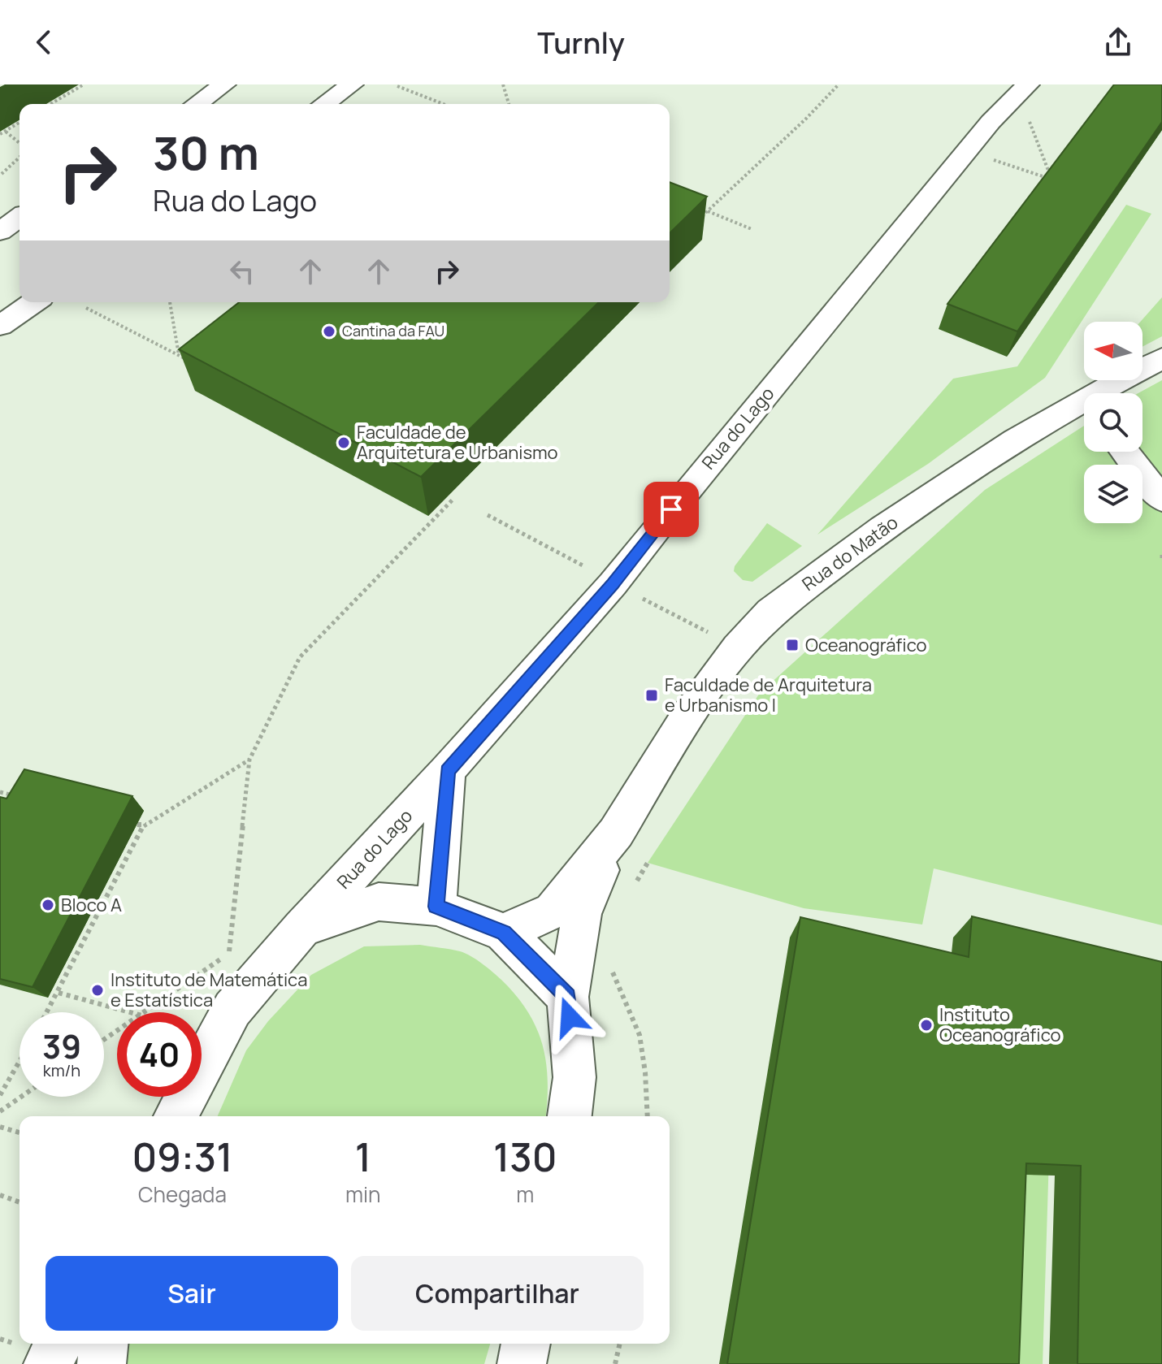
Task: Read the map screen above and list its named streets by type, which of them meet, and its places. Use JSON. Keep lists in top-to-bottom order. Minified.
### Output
{"streets":{"street":["Rua do Lago","Rua do Matão"]},"places":{"other":["Cantina da FAU","Faculdade de Arquitetura e Urbanismo","Bloco A","Instituto de Matemática e Estatística","Instituto Oceanográfico"],"transit":["Oceanográfico","Faculdade de Arquitetura e Urbanismo I"]},"north":"left","page":{"header":"Turnly","turn":["30 m","Rua do Lago"],"speed":"39 km/h","limit":"40","eta":["09:31","Chegada","1","min","130","m"],"buttons":["Sair","Compartilhar"]}}
